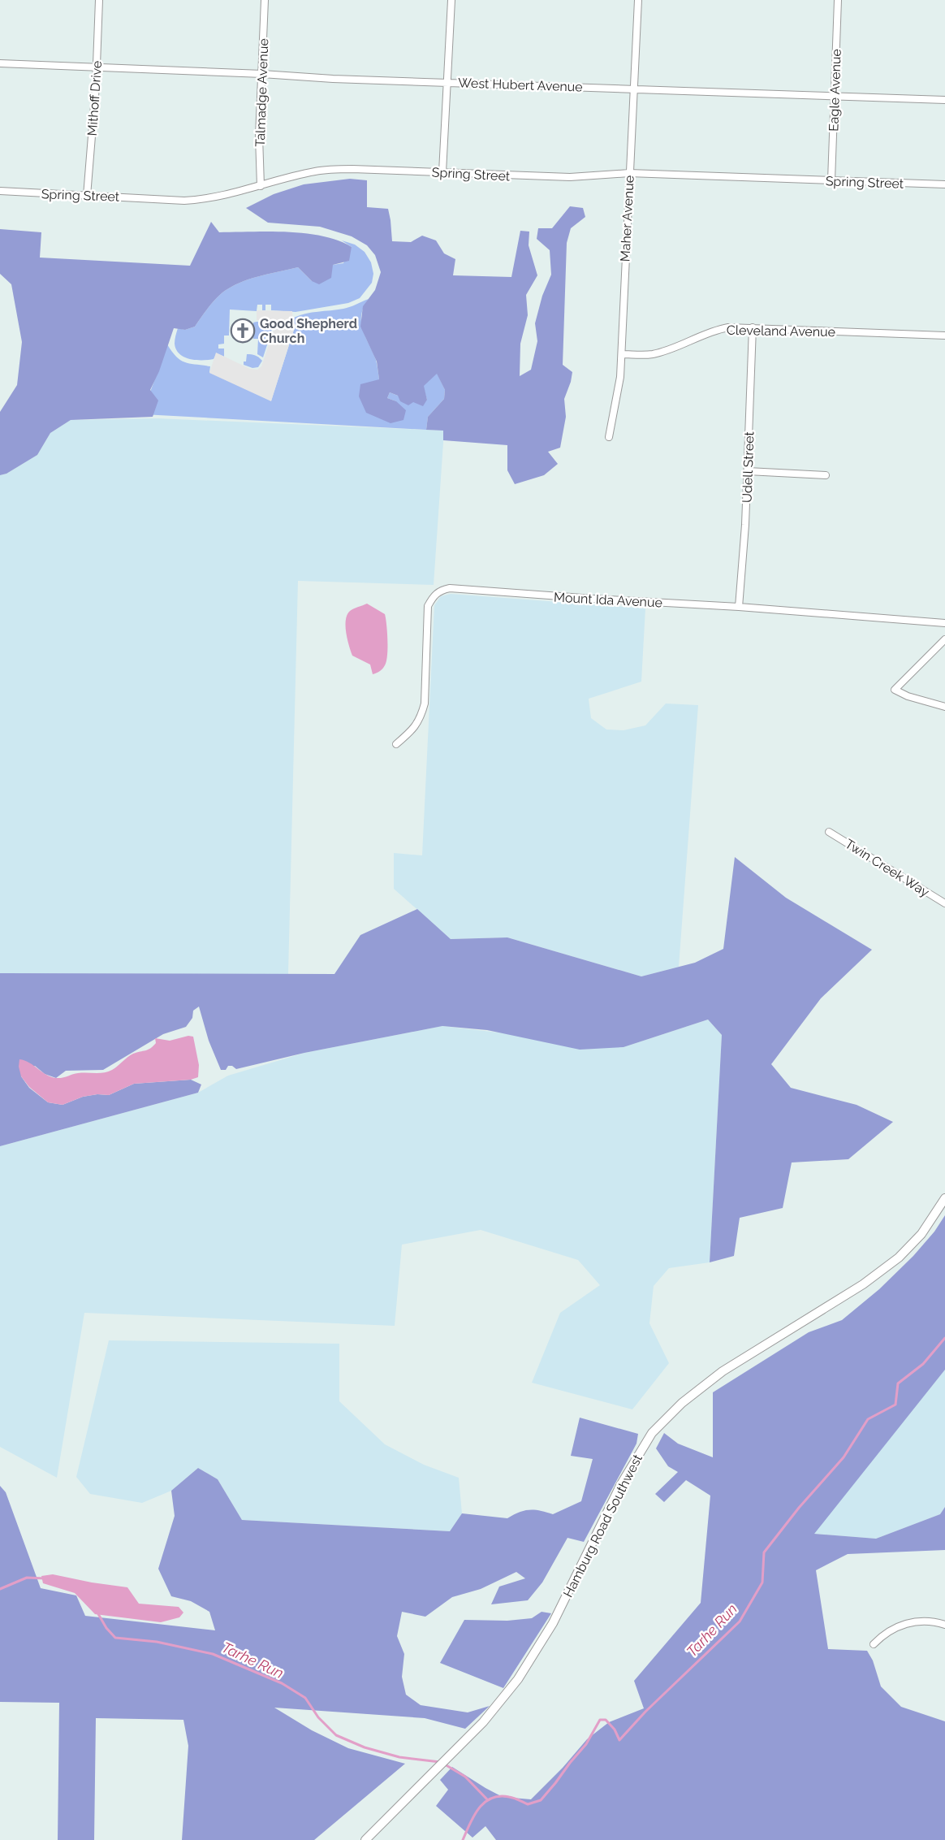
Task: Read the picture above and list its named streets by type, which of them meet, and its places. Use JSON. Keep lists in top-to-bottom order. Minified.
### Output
{"streets":{"street":["West Hubert Avenue","Eagle Avenue","Talmadge Avenue","Mithoff Drive","Spring Street","Maher Avenue","Cleveland Avenue","Udell Street","Mount Ida Avenue","Twin Creek Way","Hamburg Road Southwest"]},"crossings":[["West Hubert Avenue","Eagle Avenue"],["West Hubert Avenue","Talmadge Avenue"],["West Hubert Avenue","Mithoff Drive"],["West Hubert Avenue","Maher Avenue"],["Eagle Avenue","Spring Street"],["Talmadge Avenue","Spring Street"],["Mithoff Drive","Spring Street"],["Spring Street","Maher Avenue"],["Maher Avenue","Cleveland Avenue"],["Cleveland Avenue","Udell Street"],["Udell Street","Mount Ida Avenue"]],"water":["Tarhe Run"],"places":{"church":["Good Shepherd Church"]}}
